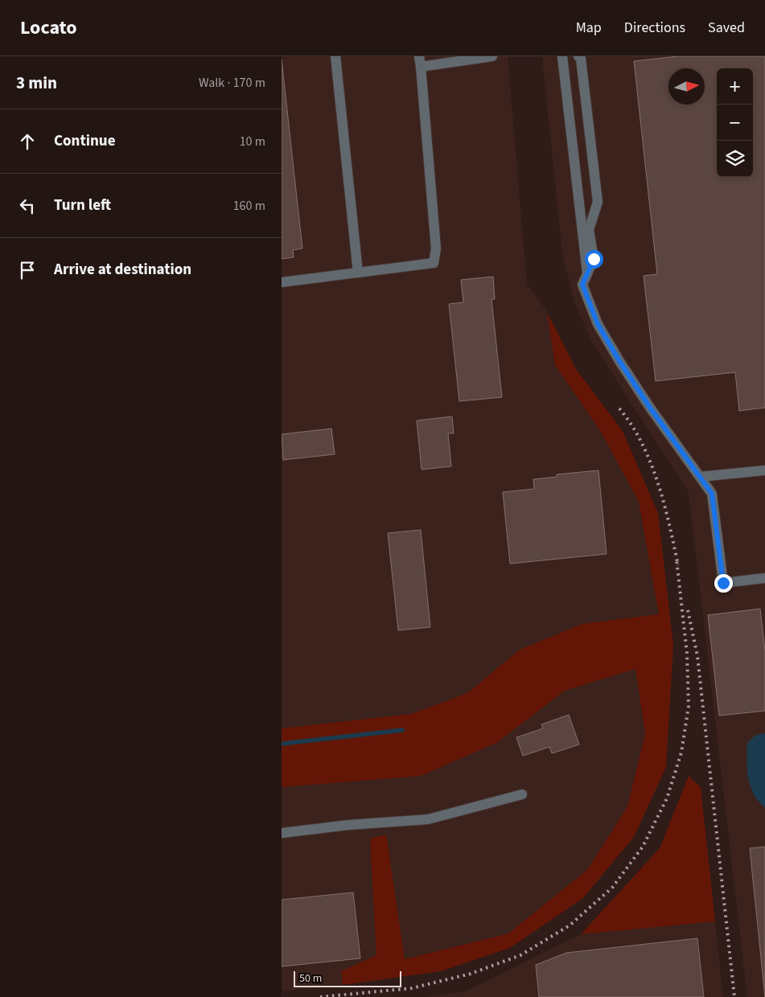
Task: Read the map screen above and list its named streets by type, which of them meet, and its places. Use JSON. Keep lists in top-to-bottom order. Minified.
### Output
{"scale_bar":"50 m","north":"right","page":{"header":"Locato","nav":["Map","Directions","Saved"],"heading":["3 min","Walk · 170 m"],"map_buttons":["+","−"],"list":[["Continue","10 m"],["Turn left","160 m"],"Arrive at destination"],"scale":"50 m"}}
